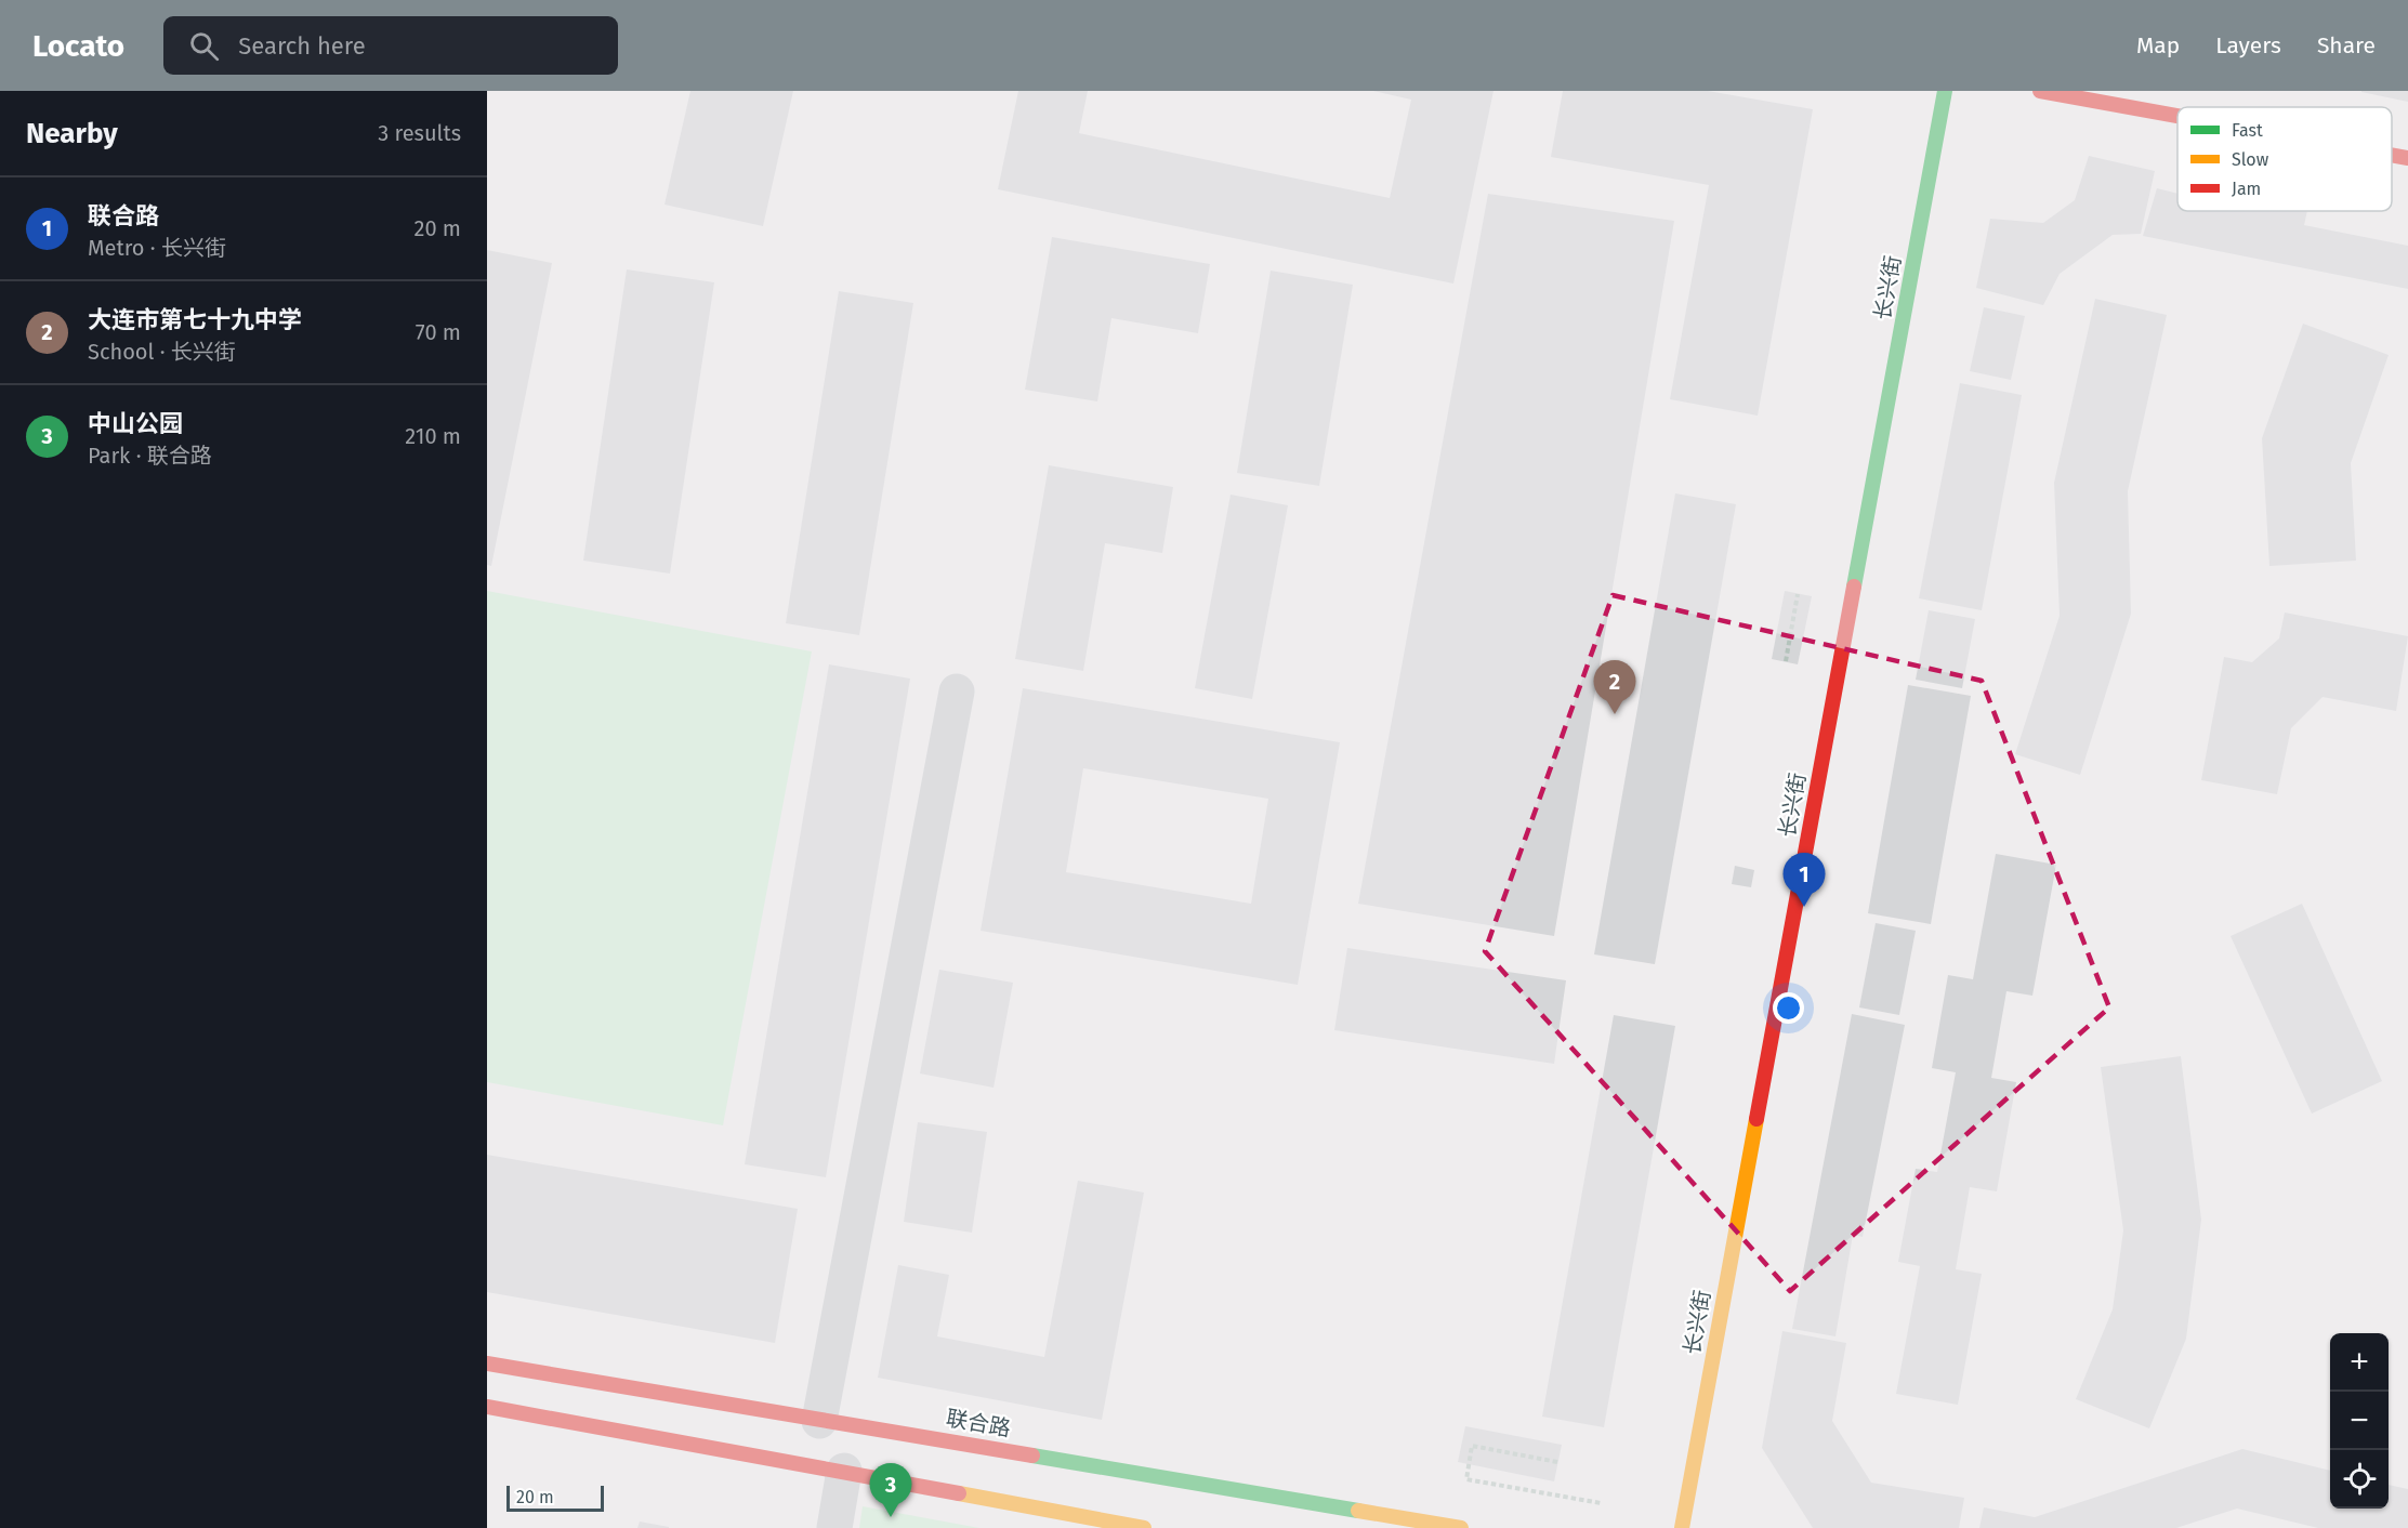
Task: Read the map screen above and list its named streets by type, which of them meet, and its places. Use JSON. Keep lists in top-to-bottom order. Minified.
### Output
{"streets":{"street":["长兴街","联合路"]},"legend":["Fast","Slow","Jam"],"scale_bar":"20 m","page":{"header":"Locato","search":"Search here","nav":["Map","Layers","Share"],"heading":["Nearby","3 results"],"list":[{"mark":"1","name":"联合路","note":"Metro · 长兴街","value":"20 m"},{"mark":"2","name":"大连市第七十九中学","note":"School · 长兴街","value":"70 m"},{"mark":"3","name":"中山公园","note":"Park · 联合路","value":"210 m"}],"pins":["2","1","3"],"map_buttons":["+","−"],"scale":"20 m"}}
